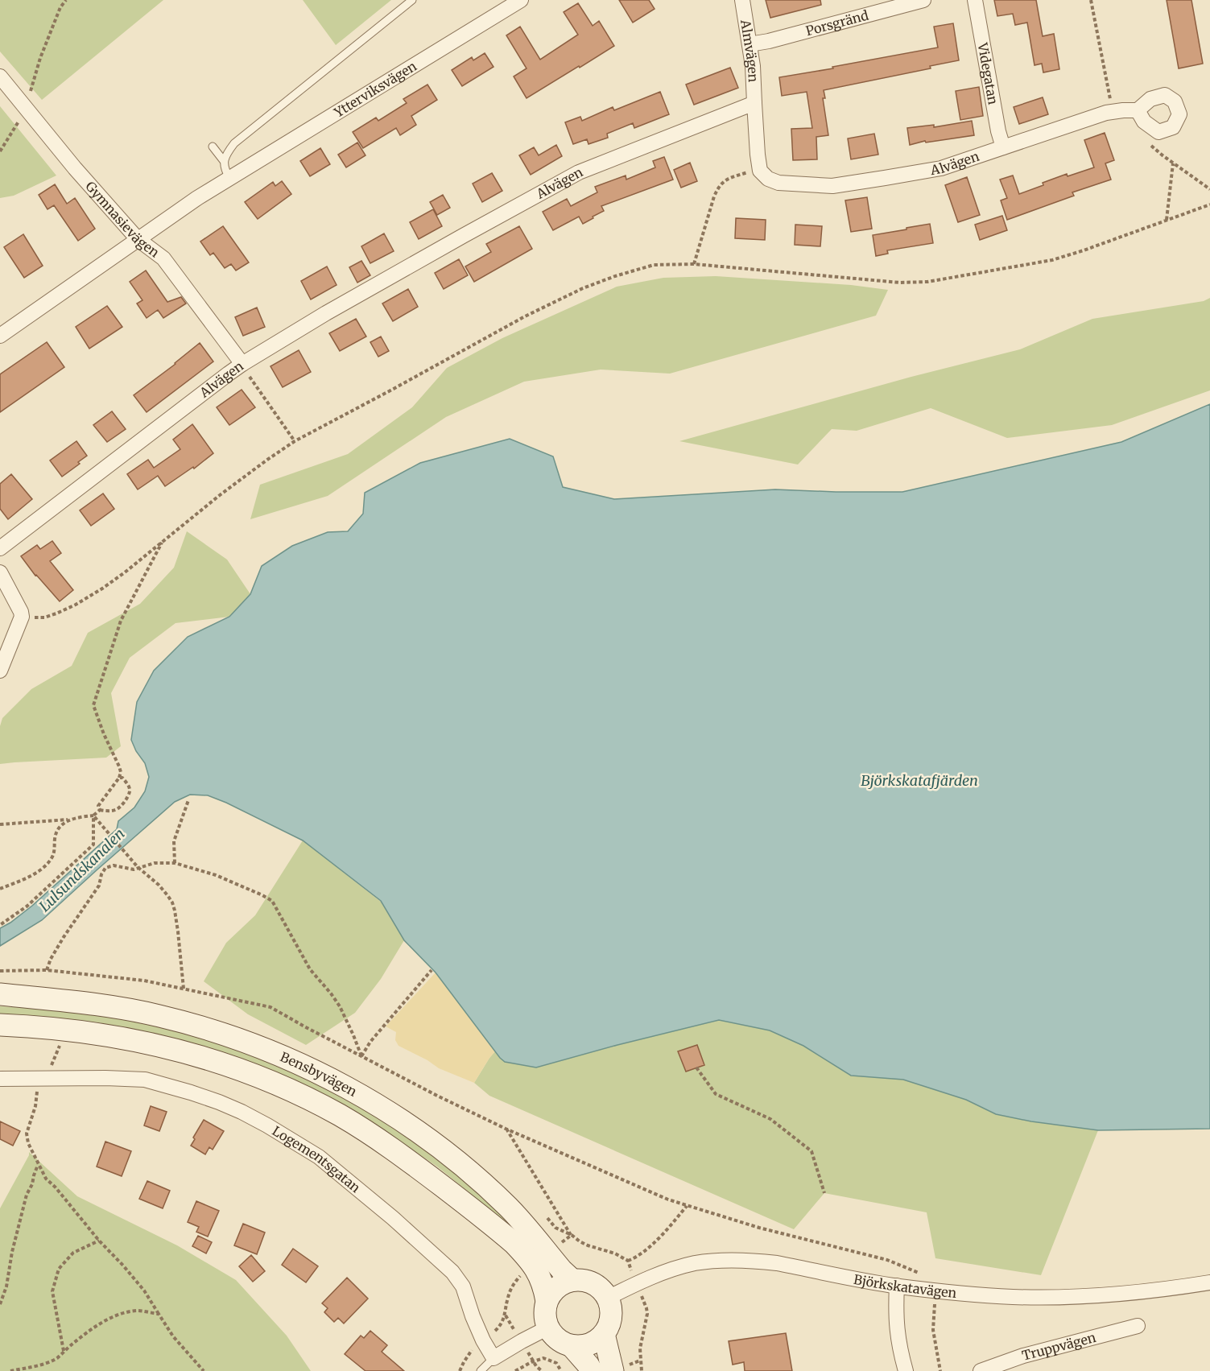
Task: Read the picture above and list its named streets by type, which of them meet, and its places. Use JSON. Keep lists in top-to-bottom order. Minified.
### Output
{"streets":{"main road":["Bensbyvägen"],"street":["Porsgränd","Almvägen","Videgatan","Ytterviksvägen","Alvägen","Gymnasievägen","Logementsgatan","Björkskatavägen","Truppvägen"]},"crossings":[["Porsgränd","Almvägen"],["Almvägen","Alvägen"],["Videgatan","Alvägen"],["Ytterviksvägen","Gymnasievägen"],["Alvägen","Gymnasievägen"],["Bensbyvägen","Björkskatavägen"]],"water":["Björkskatafjärden","Lulsundskanalen"]}
